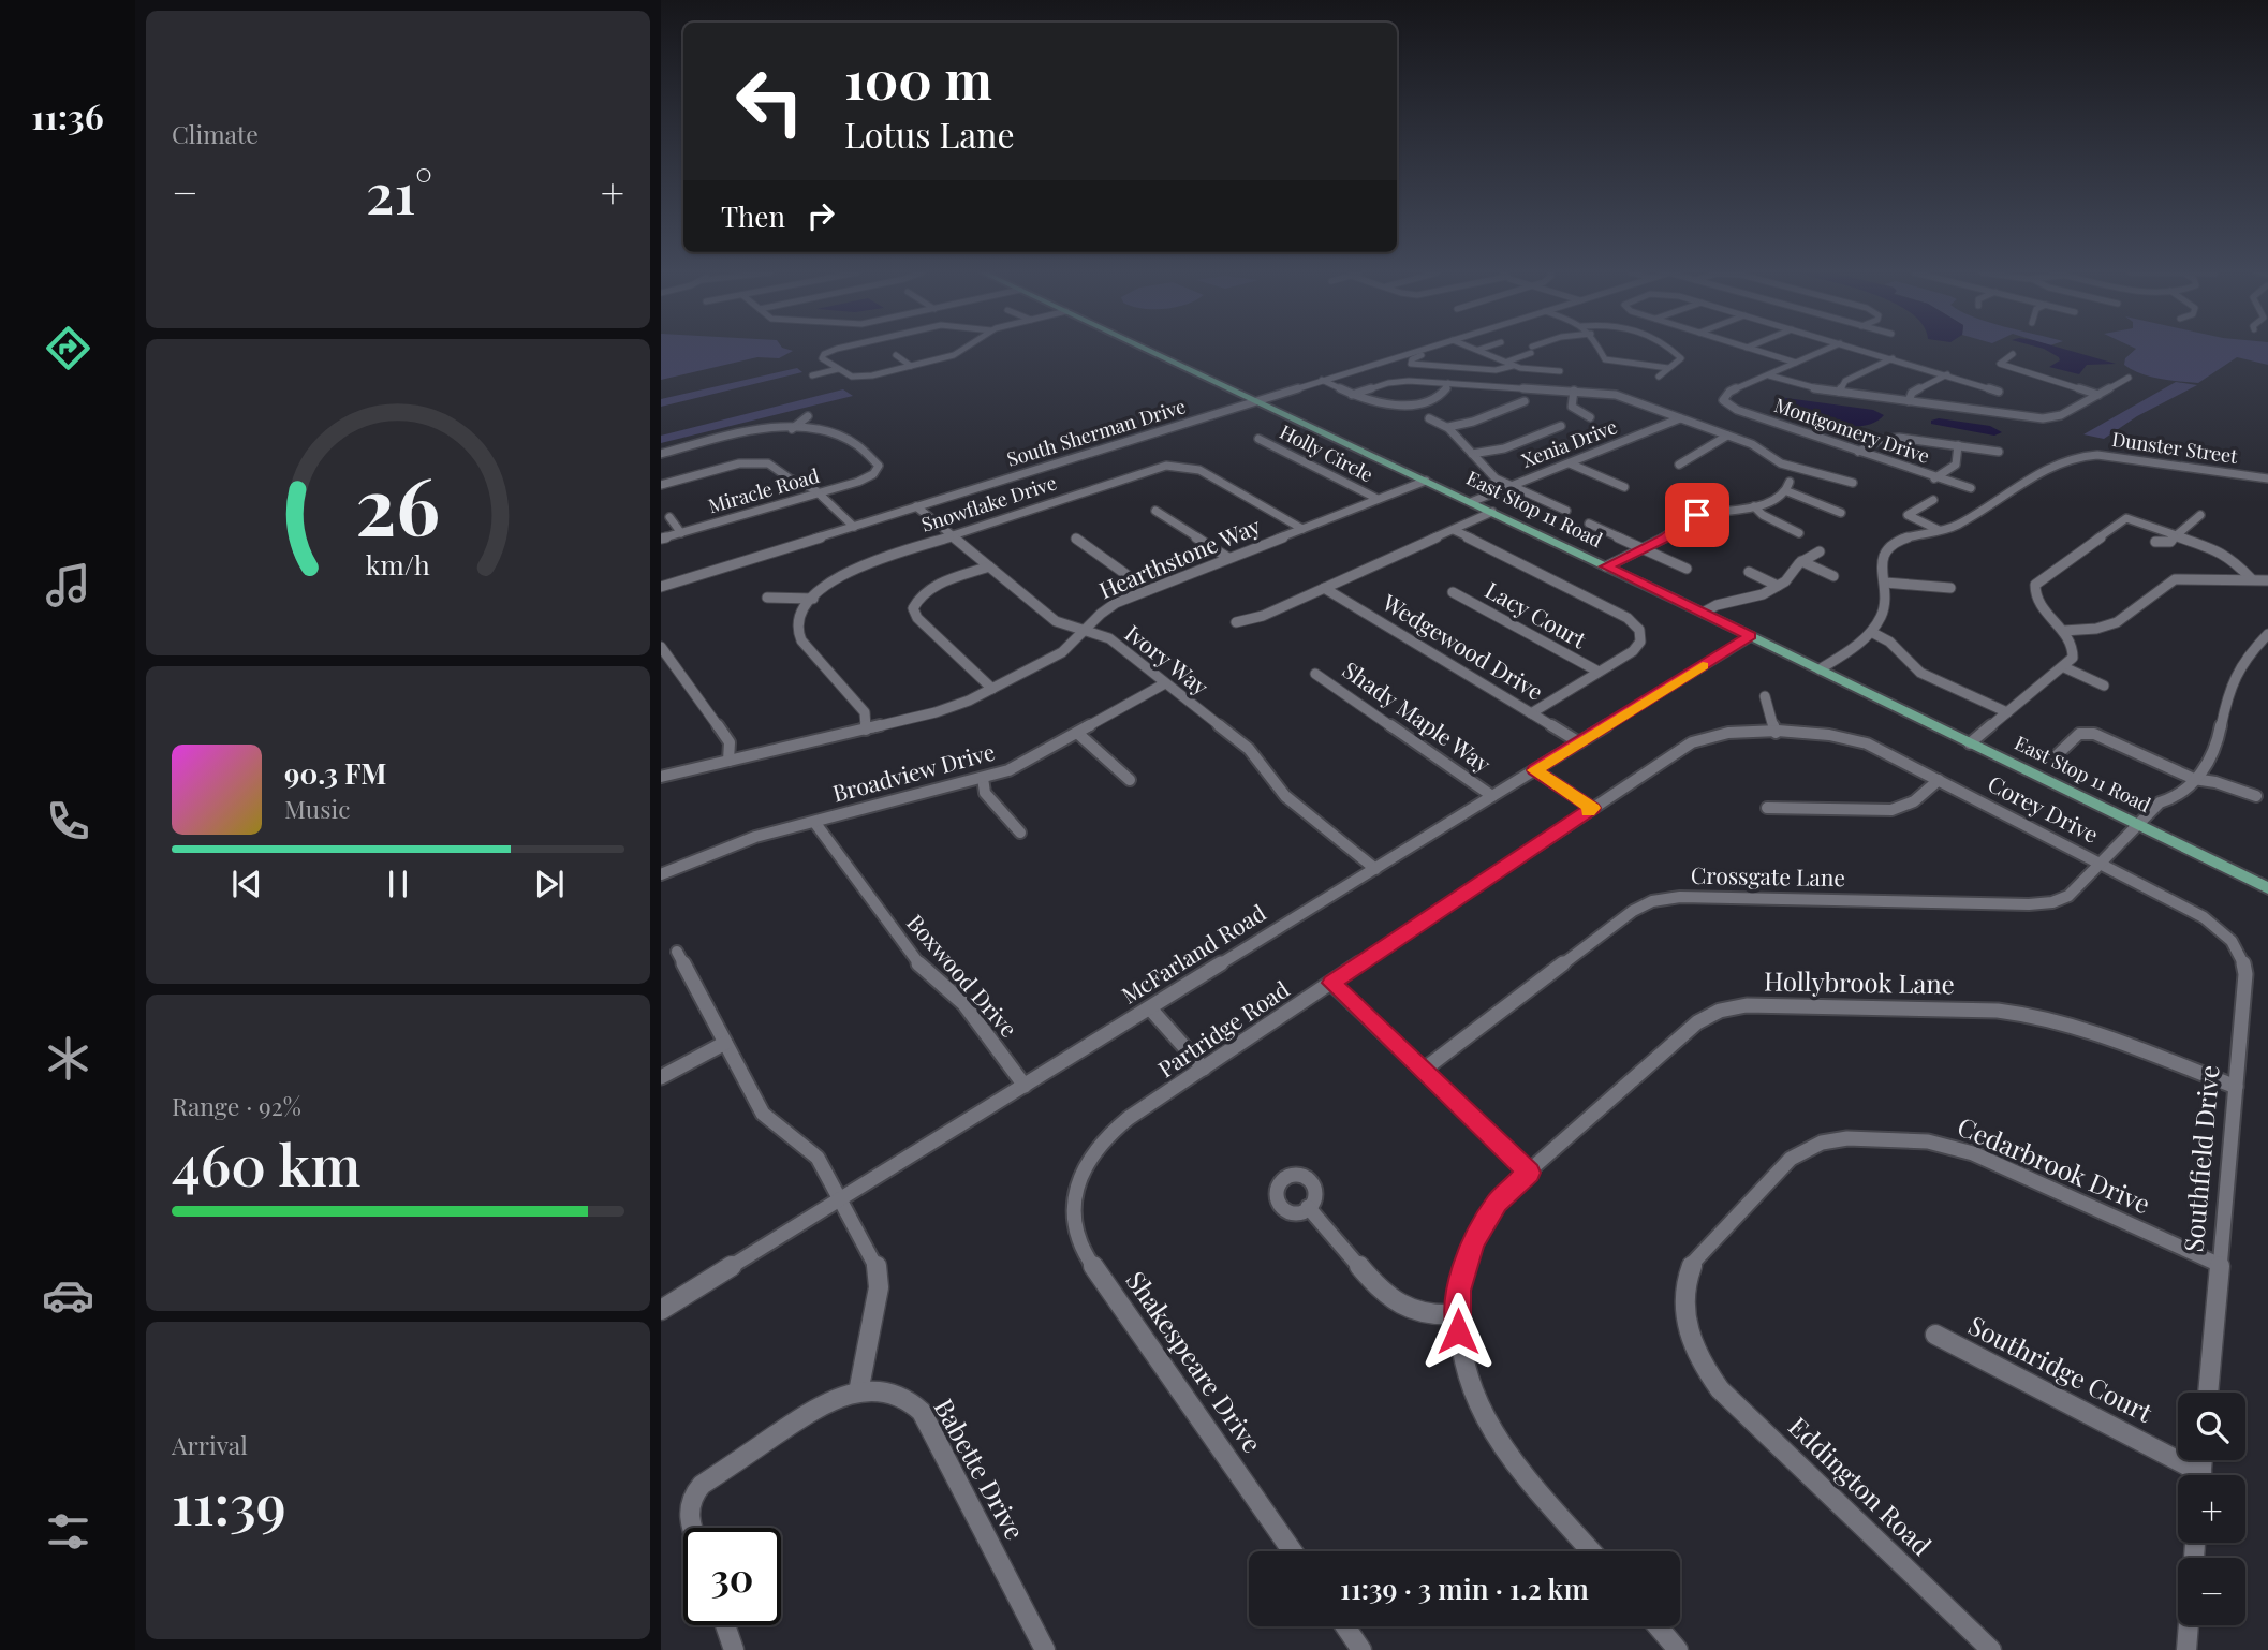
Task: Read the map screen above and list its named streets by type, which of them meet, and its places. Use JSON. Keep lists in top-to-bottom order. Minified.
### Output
{"streets":{"main road":["East Stop 11 Road"],"street":["Montgomery Drive","South Sherman Drive","Xenia Drive","Dunster Street","Holly Circle","Miracle Road","Snowflake Drive","Hearthstone Way","Lacy Court","Wedgewood Drive","Ivory Way","Shady Maple Way","Broadview Drive","Corey Drive","Crossgate Lane","McFarland Road","Boxwood Drive","Hollybrook Lane","Partridge Road","Southfield Drive","Cedarbrook Drive","Shakespeare Drive","Southridge Court","Babette Drive","Eddington Road"]},"crossings":[["South Sherman Drive","East Stop 11 Road"],["South Sherman Drive","Ivory Way"],["Xenia Drive","East Stop 11 Road"],["Holly Circle","Hearthstone Way"],["Snowflake Drive","Hearthstone Way"],["Snowflake Drive","Ivory Way"],["East Stop 11 Road","Hearthstone Way"],["East Stop 11 Road","Crossgate Lane"],["East Stop 11 Road","McFarland Road"],["Hearthstone Way","Ivory Way"],["Wedgewood Drive","McFarland Road"],["Ivory Way","Broadview Drive"],["Ivory Way","McFarland Road"],["Shady Maple Way","McFarland Road"],["Broadview Drive","Boxwood Drive"],["Corey Drive","Crossgate Lane"],["Corey Drive","Partridge Road"],["Corey Drive","Southfield Drive"],["McFarland Road","Boxwood Drive"],["Hollybrook Lane","Southfield Drive"],["Partridge Road","Shakespeare Drive"],["Southfield Drive","Cedarbrook Drive"],["Cedarbrook Drive","Eddington Road"]],"page":{"tabs":"11:36","tile":["Climate",["Range · 92%","460 km"],["Arrival","11:39"]],"turn":["100 m","Lotus Lane"],"heat":["−","21°","+"],"then":"Then","song":["90.3 FM","Music"],"map_buttons":["+","−"],"limit":"30","trip":"11:39 · 3 min · 1.2 km","gauge":["26","km/h"]}}
